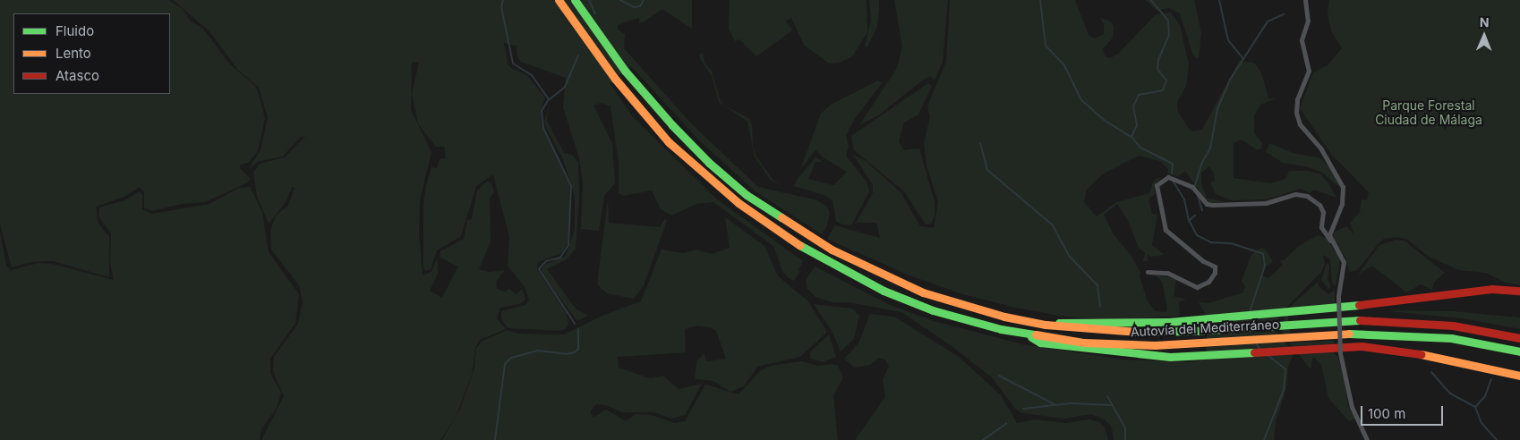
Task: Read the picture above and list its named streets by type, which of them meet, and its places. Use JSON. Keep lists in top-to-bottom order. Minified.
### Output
{"streets":{"highway":["Autovía del Mediterráneo"]},"parks":["Parque Forestal Ciudad de Málaga"],"legend":["Fluido","Lento","Atasco"],"scale_bar":"100 m","north":"top"}
